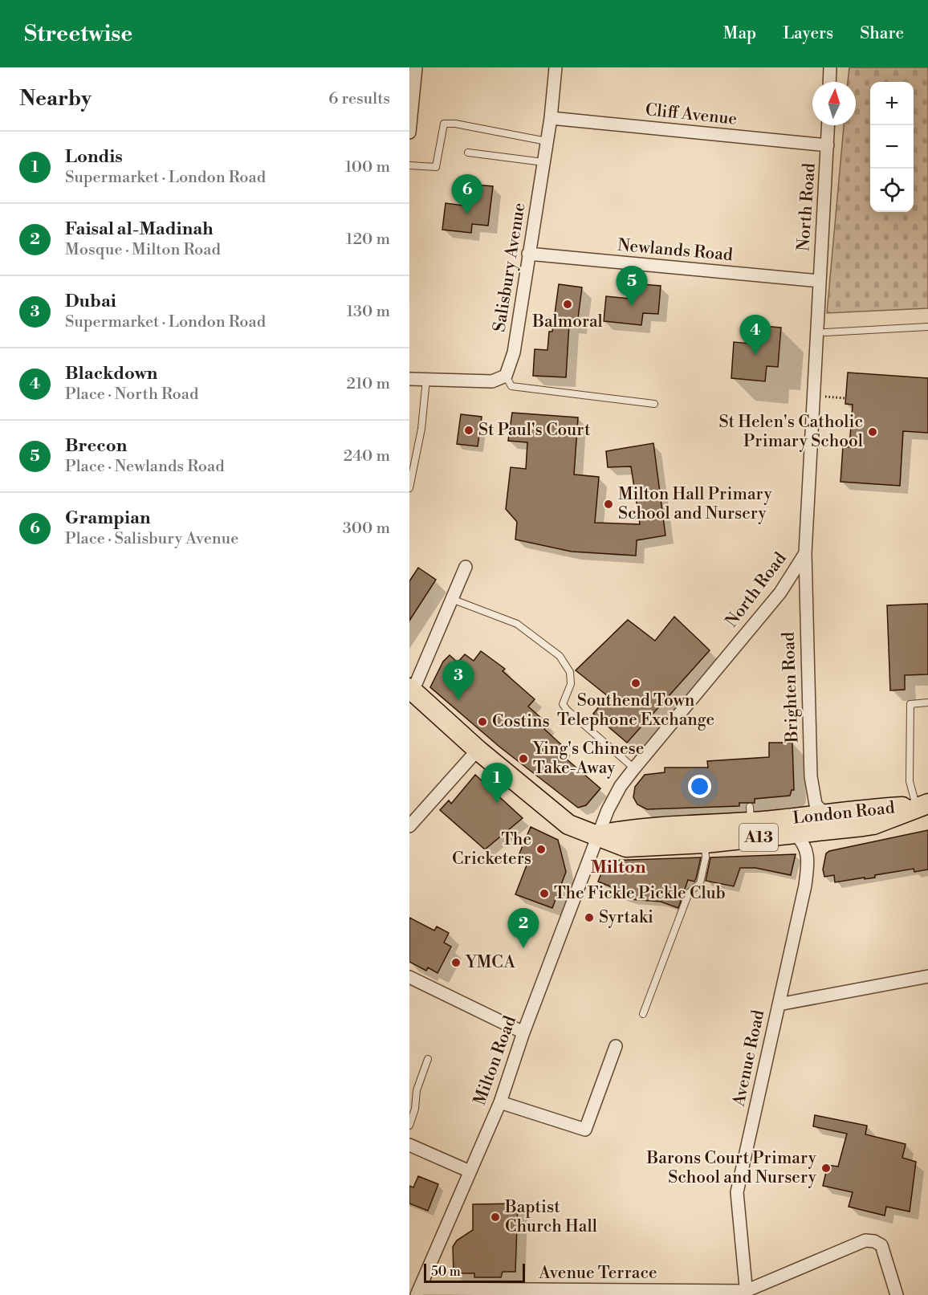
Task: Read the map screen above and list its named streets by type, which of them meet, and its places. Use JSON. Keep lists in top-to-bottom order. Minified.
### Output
{"streets":{"main road":["London Road","A13"],"street":["Cliff Avenue","North Road","Newlands Road","Salisbury Avenue","Brighten Road","Avenue Road","Milton Road","Avenue Terrace"]},"crossings":[["Cliff Avenue","North Road"],["Cliff Avenue","Salisbury Avenue"],["North Road","Newlands Road"],["North Road","Brighten Road"],["North Road","London Road"],["North Road","Milton Road"],["Newlands Road","Salisbury Avenue"],["Brighten Road","London Road"],["London Road","Avenue Road"],["London Road","Milton Road"],["Avenue Road","Avenue Terrace"],["Milton Road","Avenue Terrace"]],"districts":["Milton"],"places":["Balmoral","St Paul's Court","St Helen's Catholic Primary School","Milton Hall Primary School and Nursery","Southend Town Telephone Exchange","Costins","Ying's Chinese Take-Away","The Cricketers","The Fickle Pickle Club","Syrtaki","YMCA","Barons Court Primary School and Nursery","Baptist Church Hall"],"scale_bar":"50 m","north":"top","page":{"header":"Streetwise","nav":["Map","Layers","Share"],"heading":["Nearby","6 results"],"map_buttons":["+","−"],"list":[{"mark":"1","name":"Londis","note":"Supermarket · London Road","value":"100 m"},{"mark":"2","name":"Faisal al-Madinah","note":"Mosque · Milton Road","value":"120 m"},{"mark":"3","name":"Dubai","note":"Supermarket · London Road","value":"130 m"},{"mark":"4","name":"Blackdown","note":"Place · North Road","value":"210 m"},{"mark":"5","name":"Brecon","note":"Place · Newlands Road","value":"240 m"},{"mark":"6","name":"Grampian","note":"Place · Salisbury Avenue","value":"300 m"}],"pins":["6","5","4","3","1","2"],"scale":"50 m"}}
